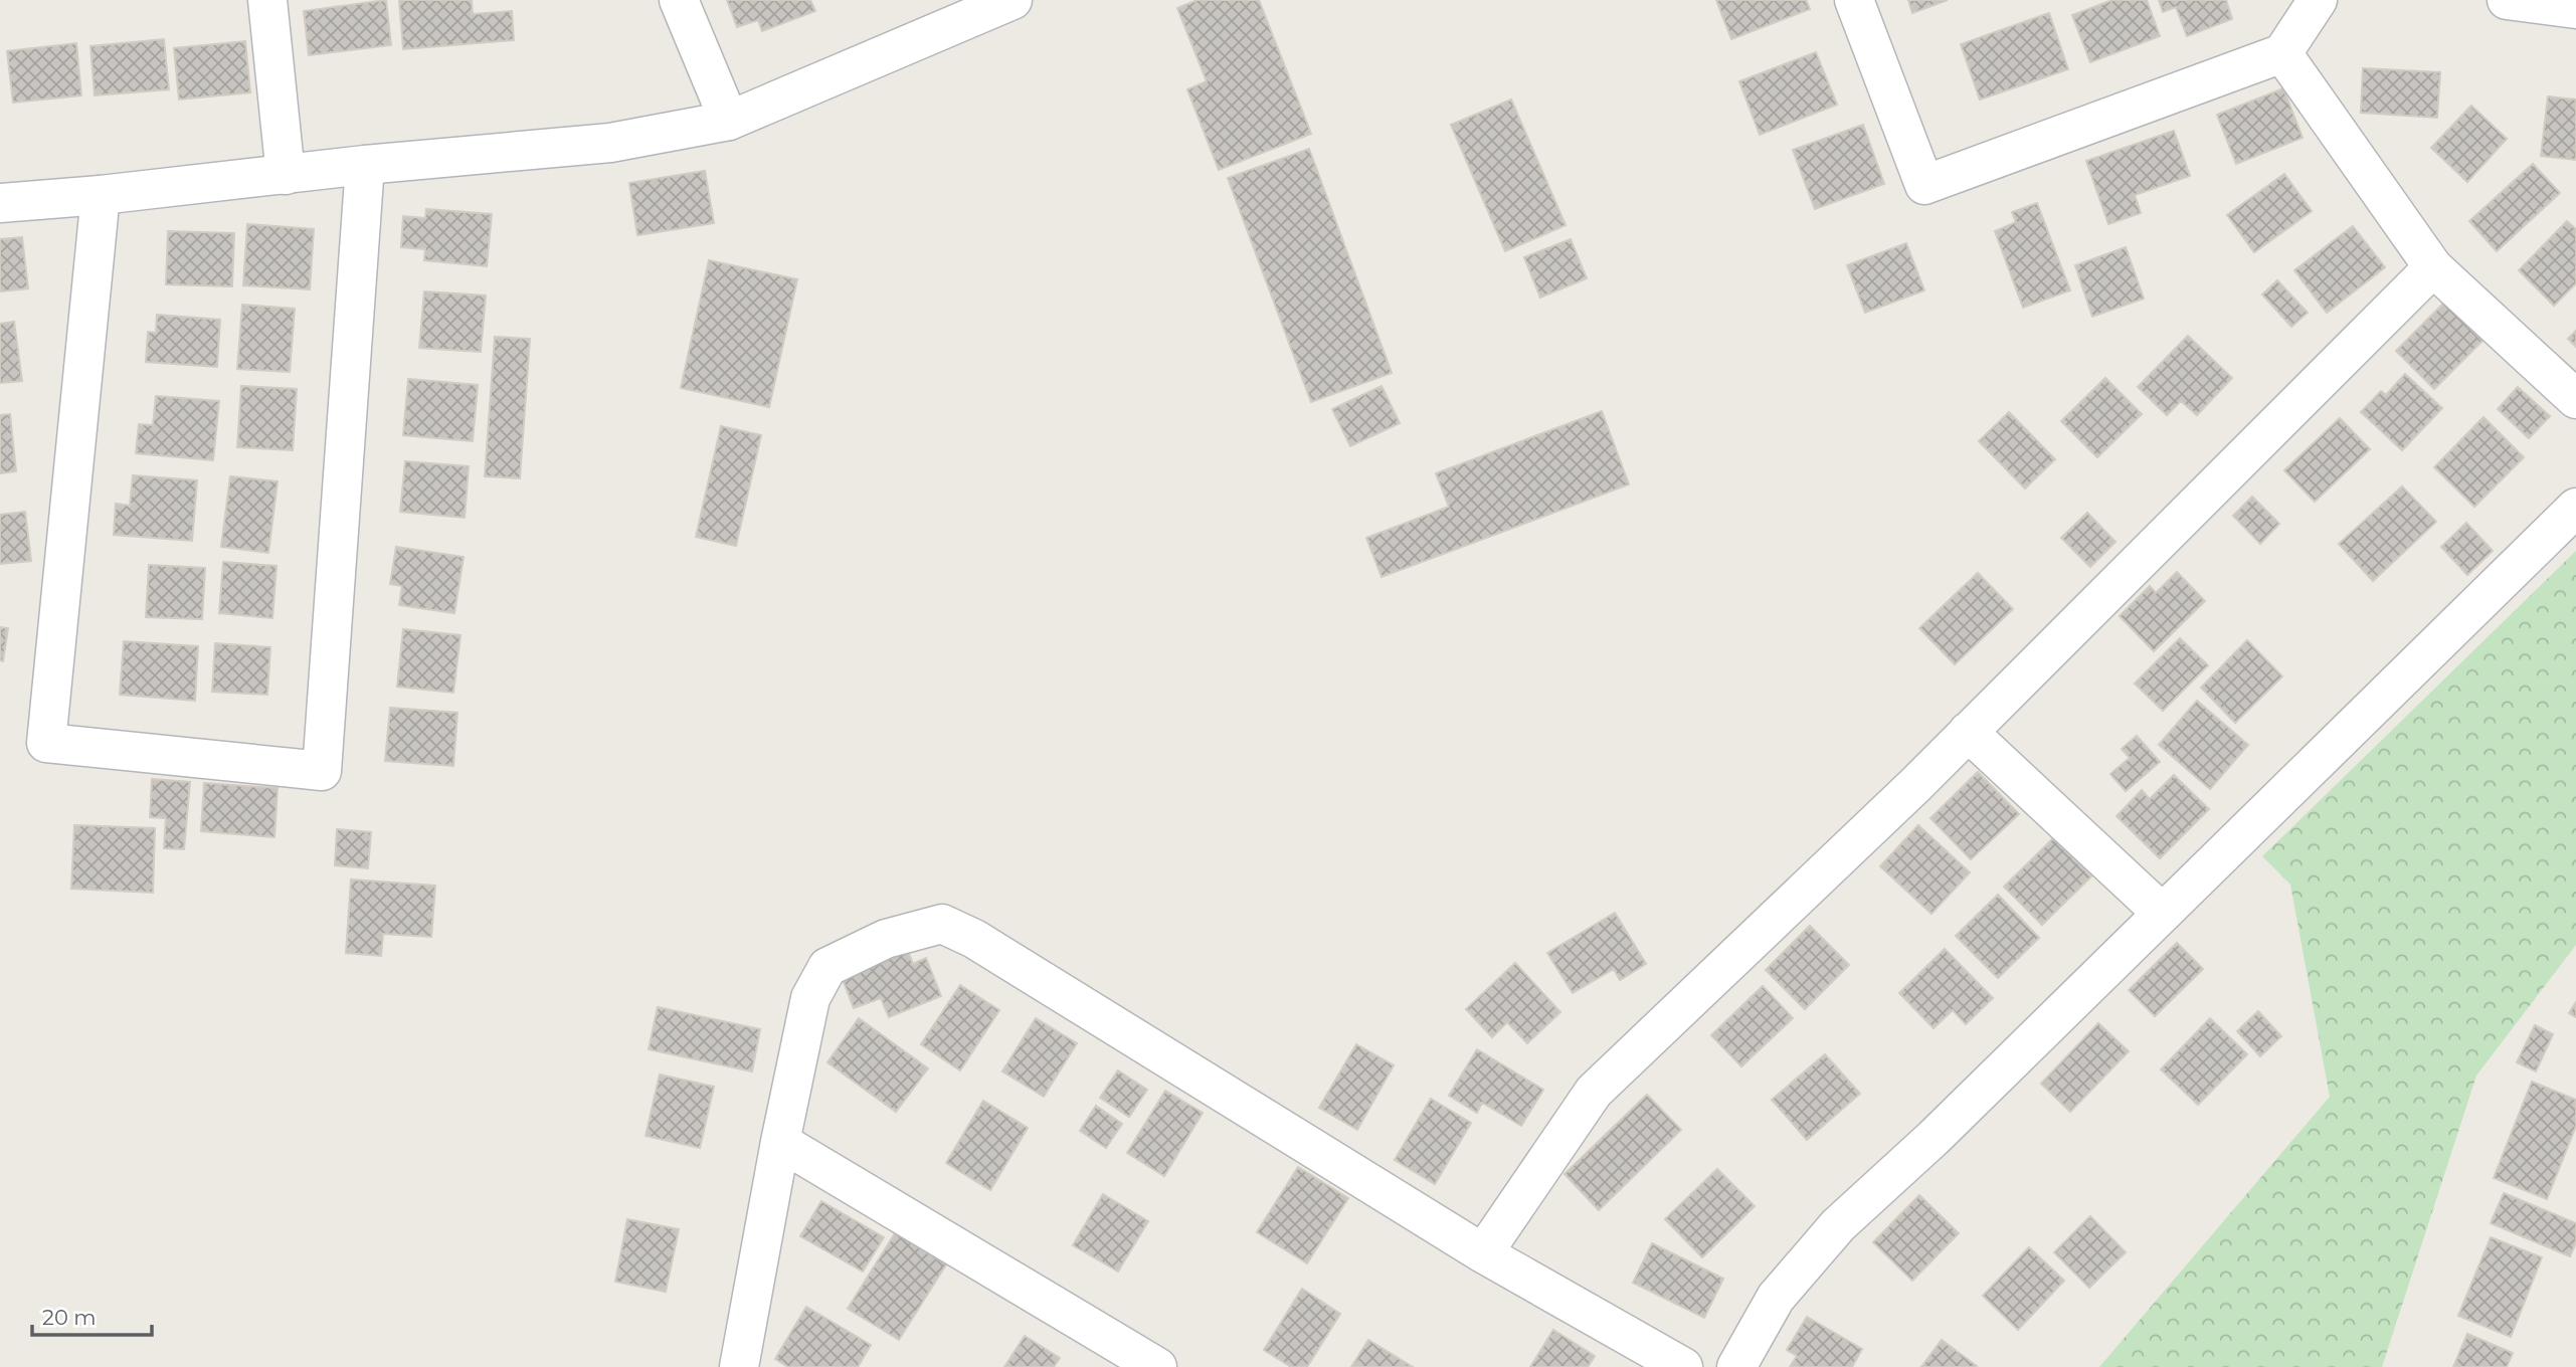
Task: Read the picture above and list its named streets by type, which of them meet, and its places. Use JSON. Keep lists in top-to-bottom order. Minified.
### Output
{"scale_bar":"20 m"}
